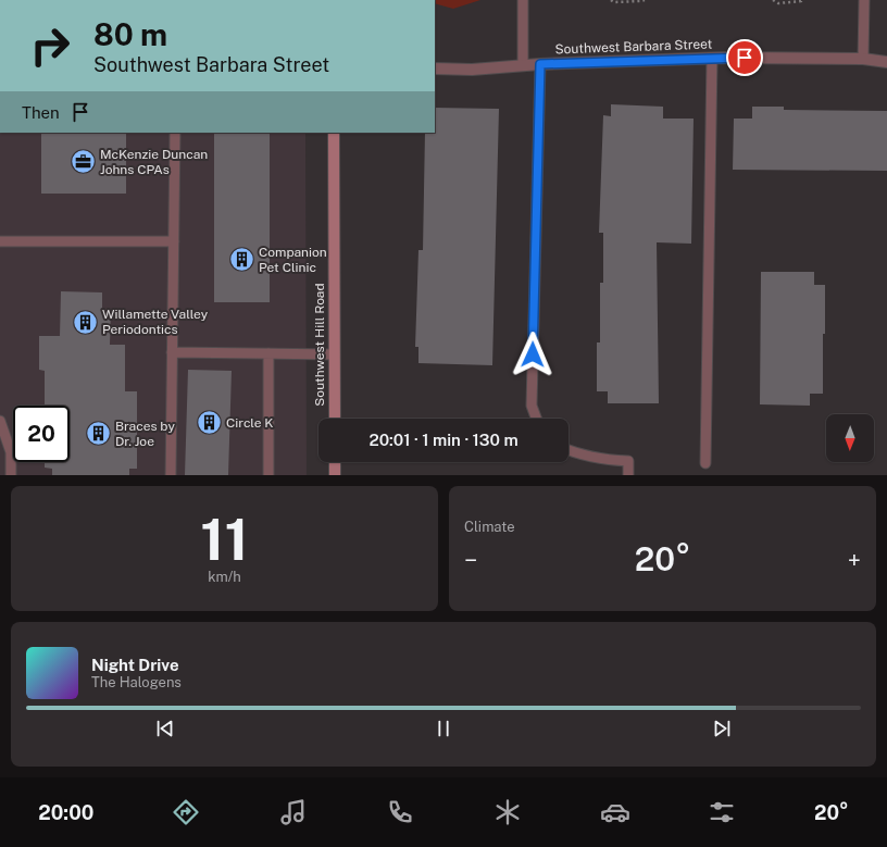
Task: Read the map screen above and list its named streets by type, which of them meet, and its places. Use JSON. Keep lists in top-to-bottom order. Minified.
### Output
{"streets":{"street":["Southwest Barbara Street","Southwest Hill Road"]},"places":{"office":["McKenzie Duncan Johns CPAs"],"building":["Companion Pet Clinic","Willamette Valley Periodontics","Circle K","Braces by Dr. Joe"]},"north":"bottom","page":{"turn":["80 m","Southwest Barbara Street"],"then":"Then","limit":"20","trip":"20:01 · 1 min · 130 m","tile":[["11","km/h"],"Climate"],"heat":["−","20°","+"],"song":["Night Drive","The Halogens"],"tabs":["20:00","20°"]}}
